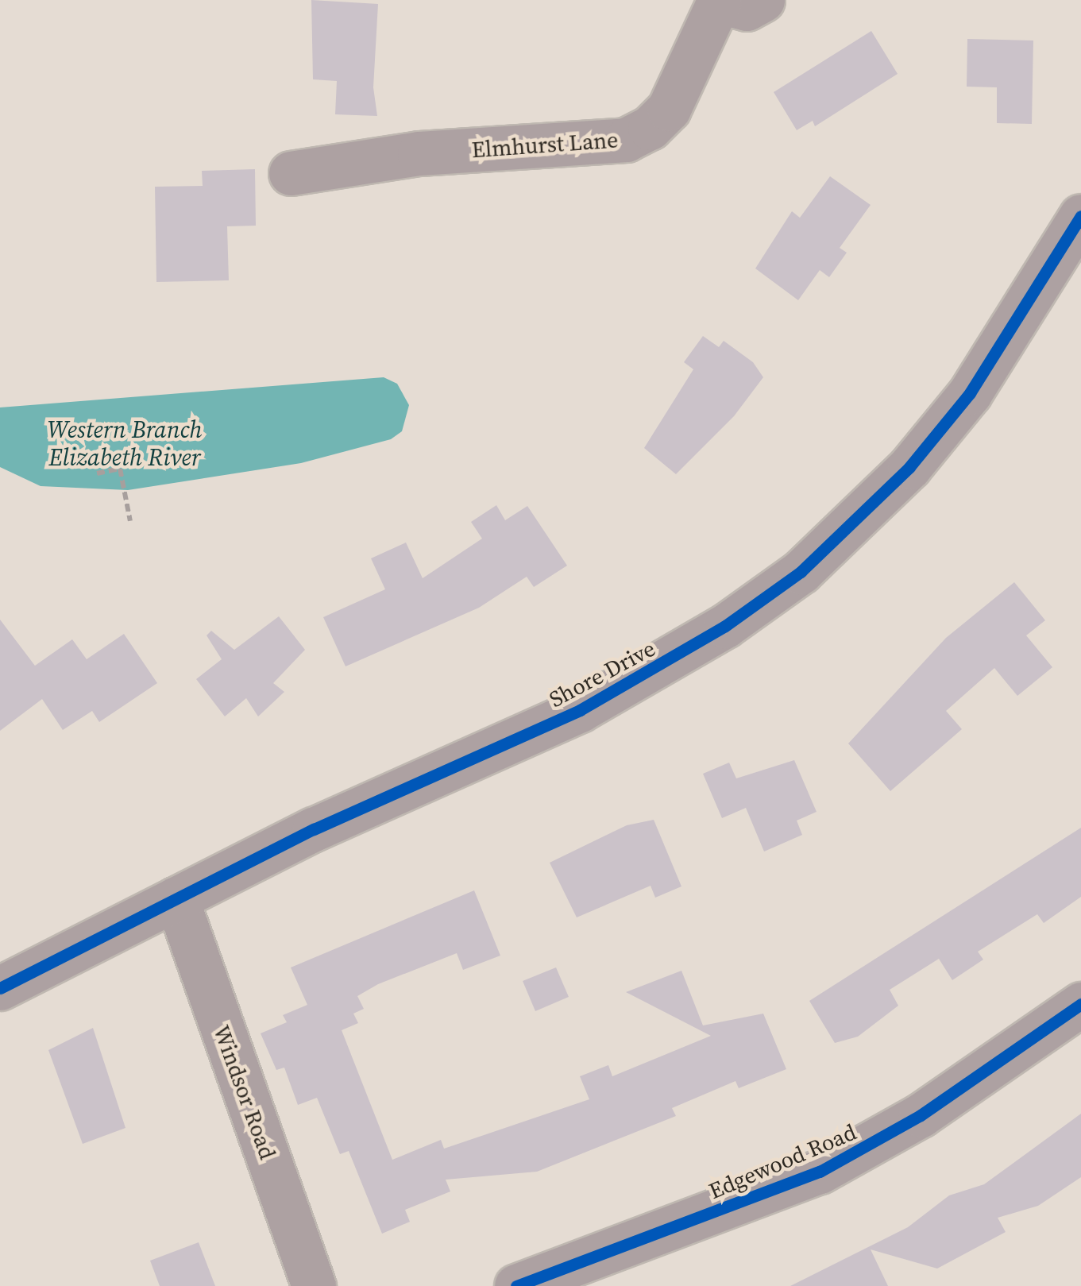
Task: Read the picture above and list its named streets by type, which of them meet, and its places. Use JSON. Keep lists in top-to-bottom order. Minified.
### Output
{"streets":{"street":["Elmhurst Lane","Shore Drive","Windsor Road","Edgewood Road"]},"crossings":[["Shore Drive","Windsor Road"]],"water":["Western Branch Elizabeth River"]}
